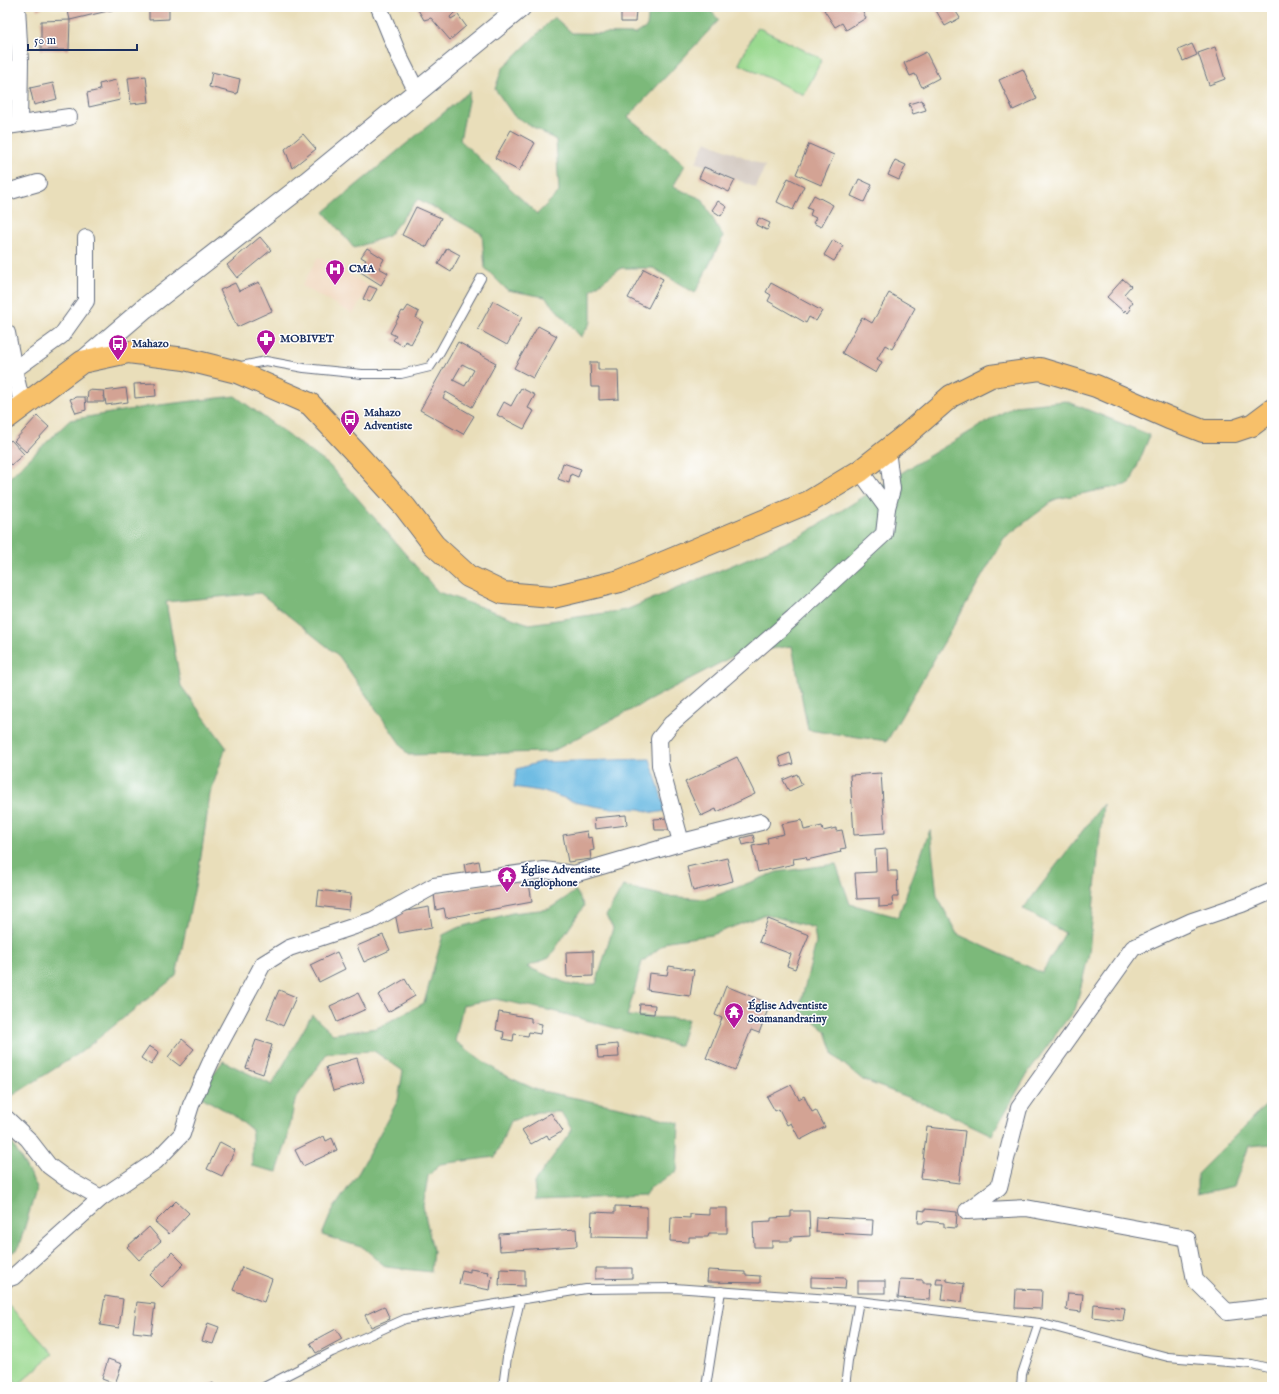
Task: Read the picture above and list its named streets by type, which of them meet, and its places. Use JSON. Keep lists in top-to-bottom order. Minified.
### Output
{"places":{"hospital":["CMA"],"pharmacy":["MOBIVET"],"bus stop":["Mahazo","Mahazo Adventiste"],"temple":["Église Adventiste Anglophone","Église Adventiste Soamanandrariny"]},"scale_bar":"50 m"}
